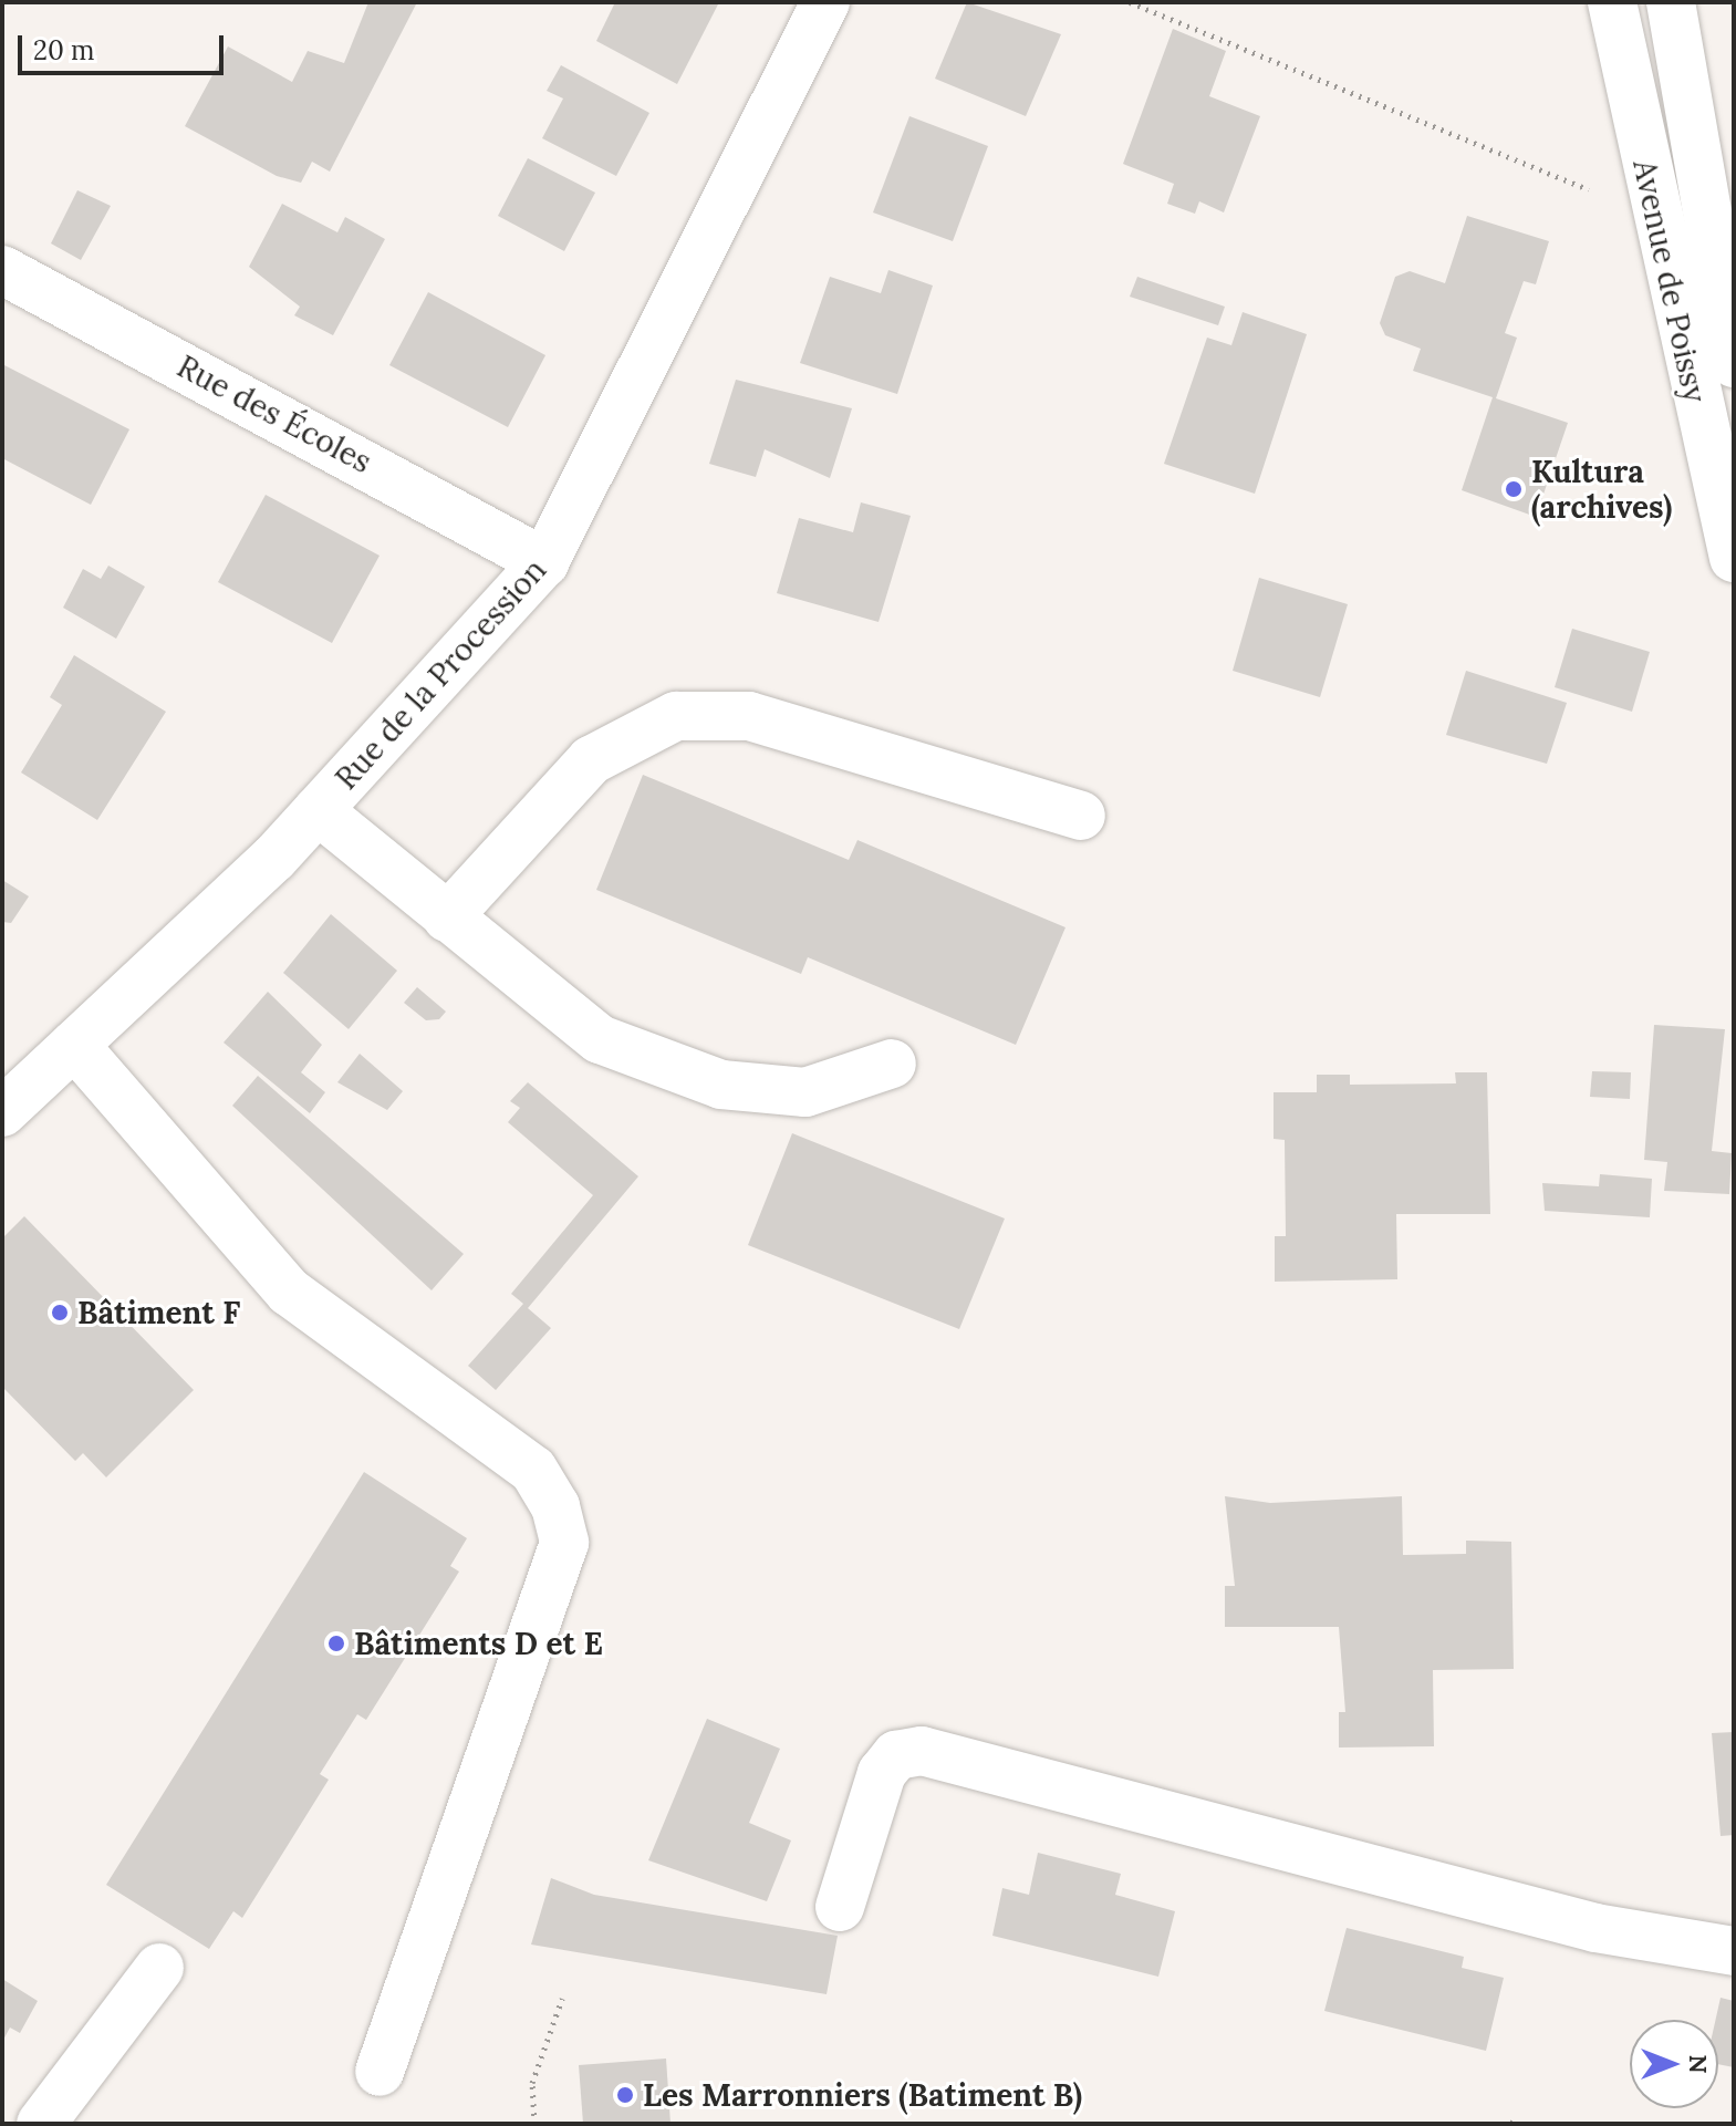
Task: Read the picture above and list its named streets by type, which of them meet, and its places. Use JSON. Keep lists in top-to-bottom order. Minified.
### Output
{"streets":{"street":["Avenue de Poissy","Rue des Écoles","Rue de la Procession"]},"crossings":[["Rue des Écoles","Rue de la Procession"]],"places":["Kultura (archives)","Bâtiment F","Bâtiments D et E","Les Marronniers (Batiment B)"],"scale_bar":"20 m","north":"right"}
